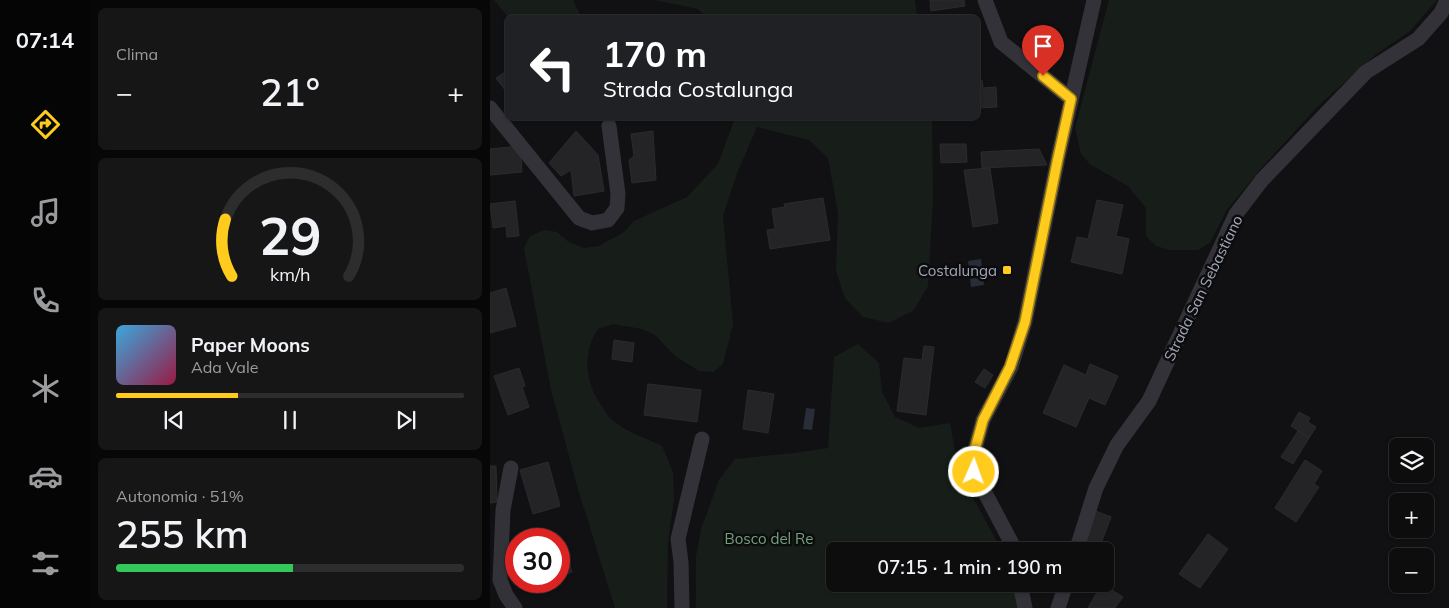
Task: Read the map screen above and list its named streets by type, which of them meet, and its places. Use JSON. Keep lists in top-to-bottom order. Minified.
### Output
{"streets":{"street":["Strada San Sebastiano"]},"parks":["Bosco del Re"],"places":{"transit":["Costalunga"]},"page":{"tabs":"07:14","tile":["Clima",["Autonomia · 51%","255 km"]],"turn":["170 m","Strada Costalunga"],"heat":["−","21°","+"],"song":["Paper Moons","Ada Vale"],"map_buttons":["+","−"],"limit":"30","trip":"07:15 · 1 min · 190 m","gauge":["29","km/h"]}}
